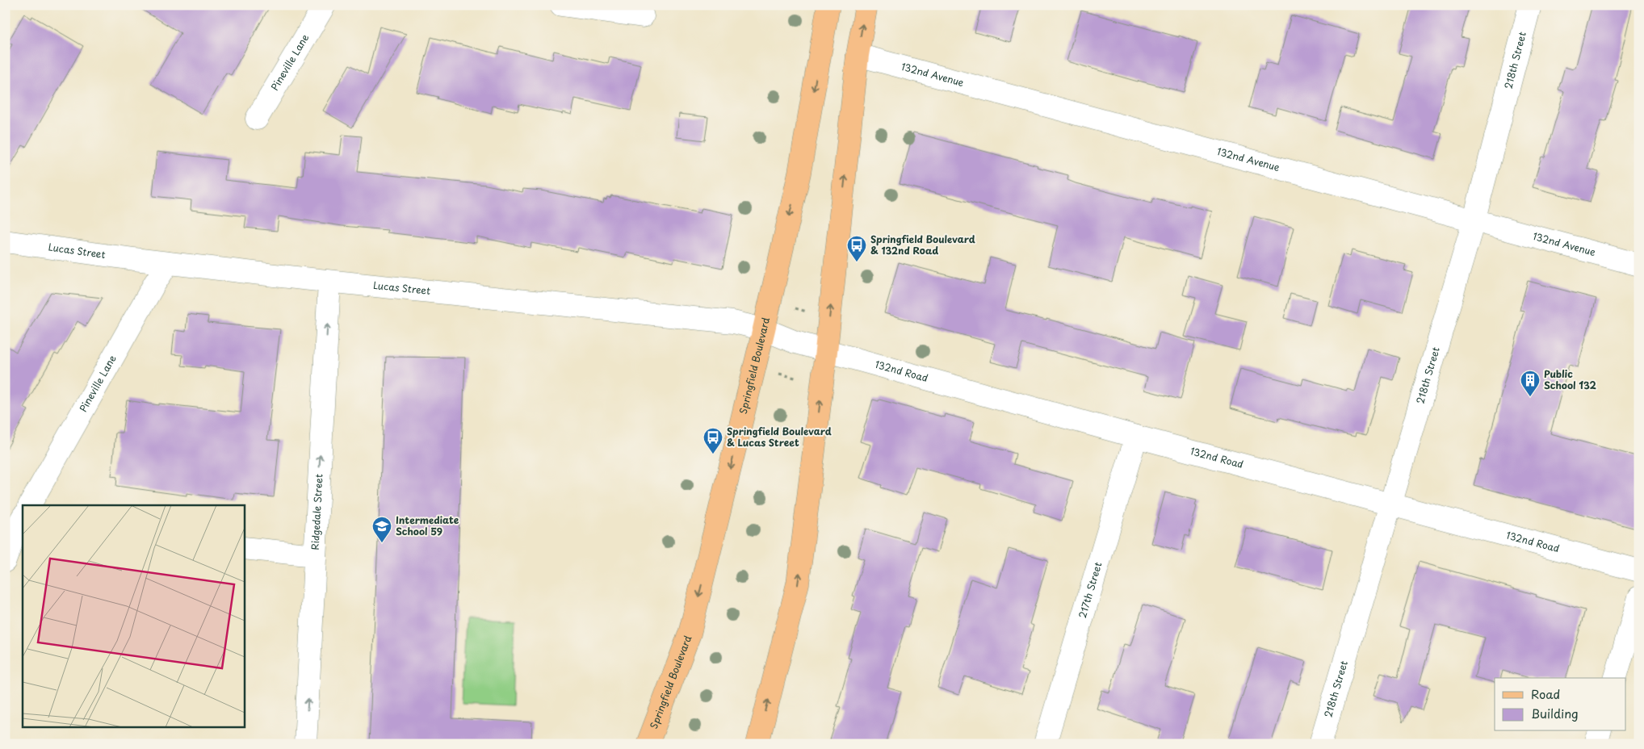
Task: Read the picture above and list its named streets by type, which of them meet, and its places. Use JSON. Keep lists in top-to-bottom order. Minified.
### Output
{"streets":{"main road":["Springfield Boulevard"],"street":["218th Street","Pineville Lane","132nd Avenue","Lucas Street","132nd Road","Ridgedale Street","217th Street"]},"crossings":[["218th Street","132nd Avenue"],["218th Street","132nd Road"],["Pineville Lane","Lucas Street"],["Lucas Street","Springfield Boulevard"],["Lucas Street","132nd Road"],["Lucas Street","Ridgedale Street"],["132nd Road","217th Street"]],"one_way":["Ridgedale Street"],"places":{"bus stop":["Springfield Boulevard & 132nd Road","Springfield Boulevard & Lucas Street"],"building":["Public School 132"],"school or university":["Intermediate School 59"]},"legend":["Road","Building"]}
